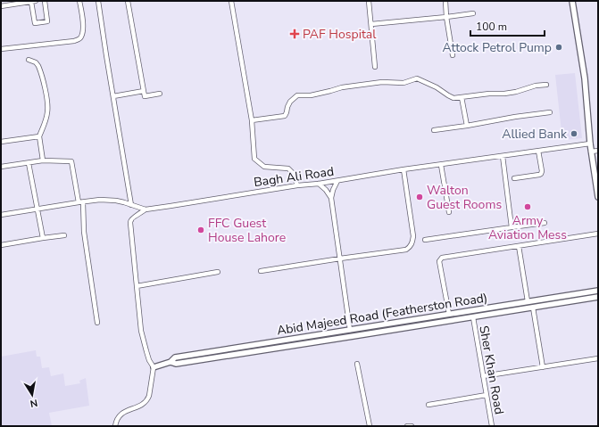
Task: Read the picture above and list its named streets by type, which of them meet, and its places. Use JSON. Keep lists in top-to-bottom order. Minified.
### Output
{"streets":{"street":["Bagh Ali Road","Abid Majeed Road (Featherston Road)","Sher Khan Road"]},"crossings":[["Abid Majeed Road (Featherston Road)","Sher Khan Road"]],"places":{"health":["PAF Hospital"],"other":["Attock Petrol Pump","Allied Bank","Walton Guest Rooms","Army Aviation Mess","FFC Guest House Lahore"]},"scale_bar":"100 m","north":"bottom"}
